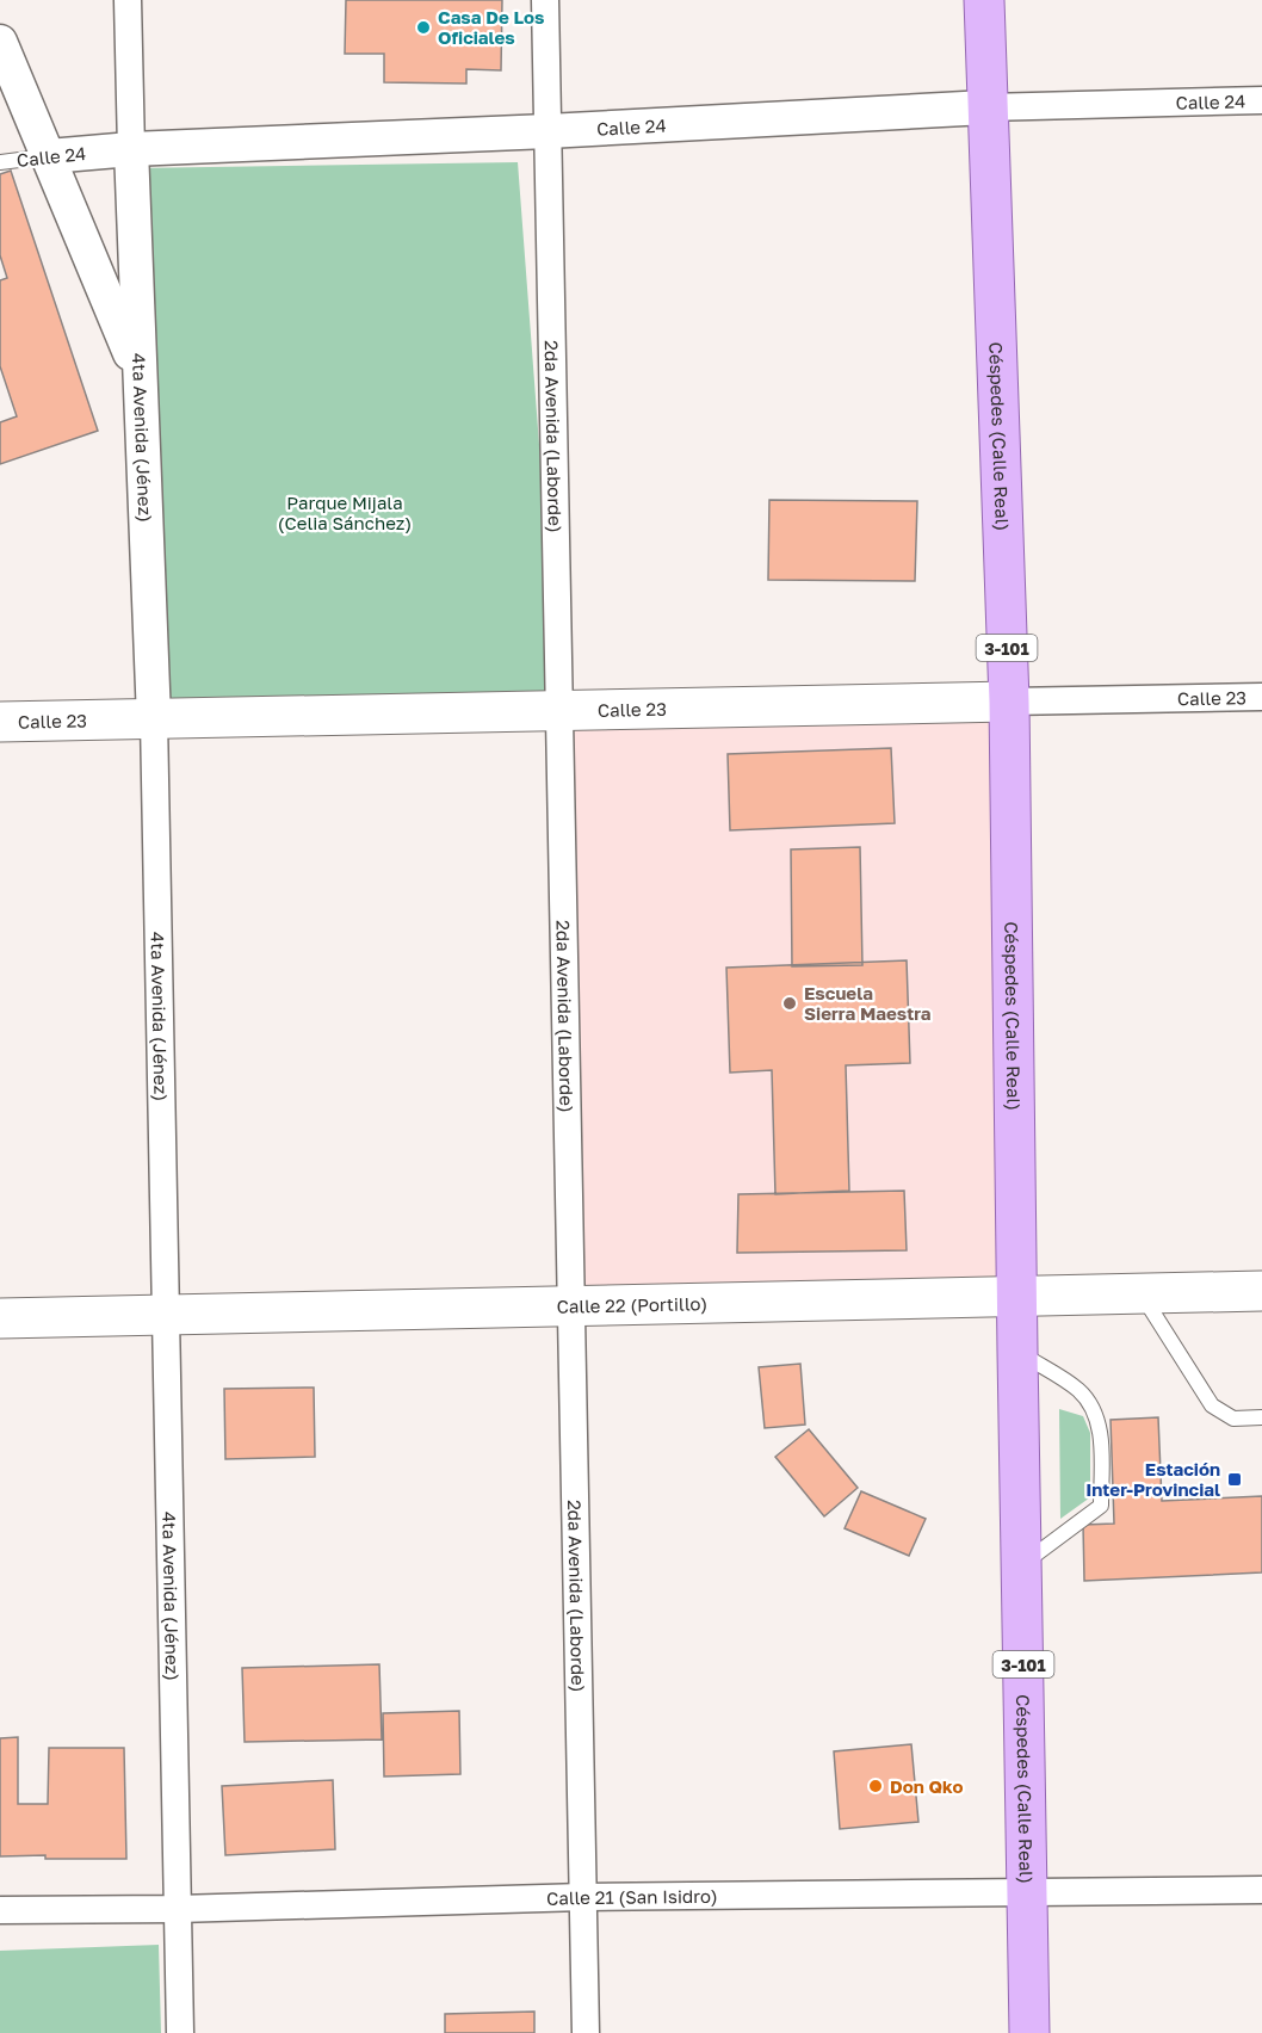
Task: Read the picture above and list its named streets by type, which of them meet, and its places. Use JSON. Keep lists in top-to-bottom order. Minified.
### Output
{"streets":{"main road":["Céspedes (Calle Real)","3-101","Calle 23","Calle 22 (Portillo)"],"street":["Calle 24","4ta Avenida (Jénez)","2da Avenida (Laborde)","Calle 21 (San Isidro)"]},"crossings":[["Calle 24","4ta Avenida (Jénez)"],["Calle 24","2da Avenida (Laborde)"],["Calle 24","Céspedes (Calle Real)"],["4ta Avenida (Jénez)","Calle 23"],["4ta Avenida (Jénez)","Calle 22 (Portillo)"],["4ta Avenida (Jénez)","Calle 21 (San Isidro)"],["2da Avenida (Laborde)","Calle 23"],["2da Avenida (Laborde)","Calle 22 (Portillo)"],["2da Avenida (Laborde)","Calle 21 (San Isidro)"],["Céspedes (Calle Real)","Calle 23"],["Céspedes (Calle Real)","Calle 22 (Portillo)"],["Céspedes (Calle Real)","Calle 21 (San Isidro)"]],"parks":["Parque Mijala (Celia Sánchez)"],"places":{"other":["Casa De Los Oficiales","Escuela Sierra Maestra","Don Qko"],"transit":["Estación Inter-Provincial"]}}
